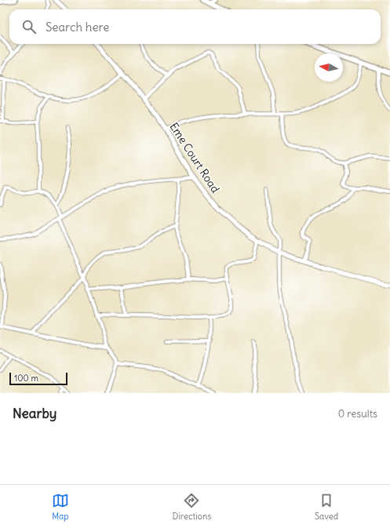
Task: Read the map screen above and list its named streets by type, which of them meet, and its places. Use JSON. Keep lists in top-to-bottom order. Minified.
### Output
{"streets":{"street":["Eme Court Road"]},"scale_bar":"100 m","north":"left","page":{"search":"Search here","scale":"100 m","heading":["Nearby","0 results"],"nav":["Map","Directions","Saved"]}}
